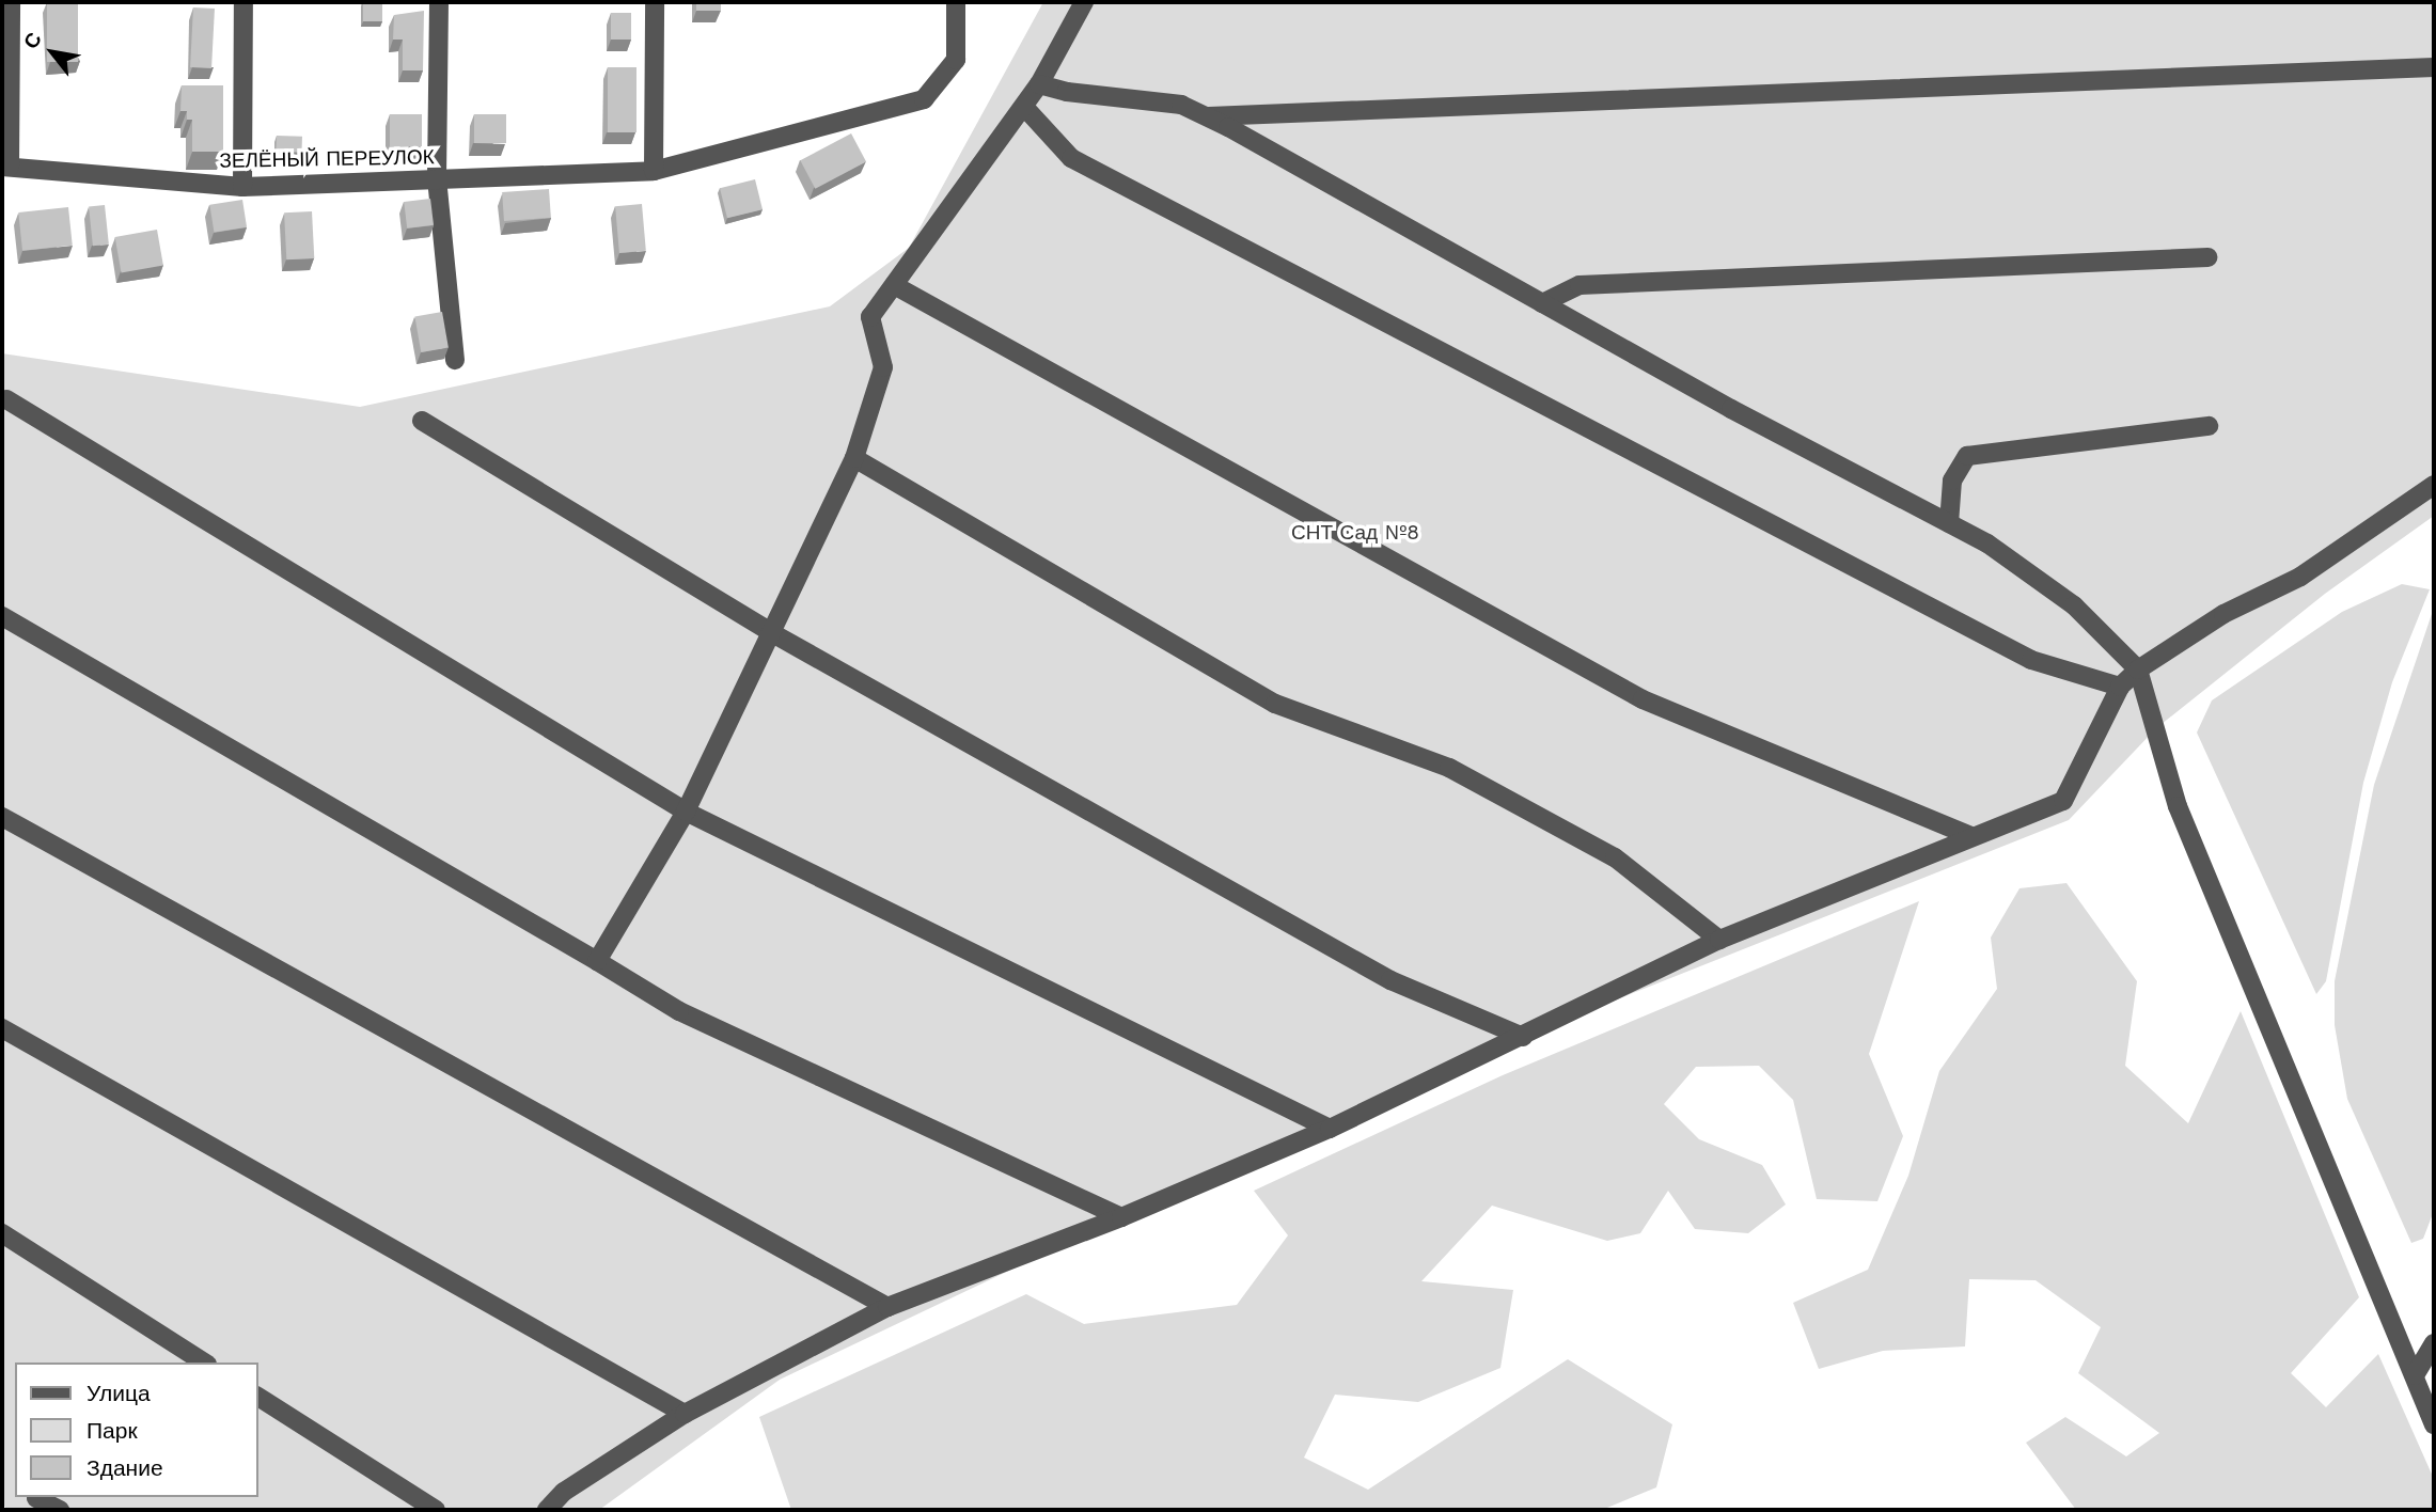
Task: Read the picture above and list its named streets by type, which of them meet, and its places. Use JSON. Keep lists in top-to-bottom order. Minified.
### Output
{"streets":{"street":["ЗЕЛЁНЫЙ ПЕРЕУЛОК"]},"parks":["СНТ Сад №8"],"legend":["Улица","Парк","Здание"],"north":"top left"}
